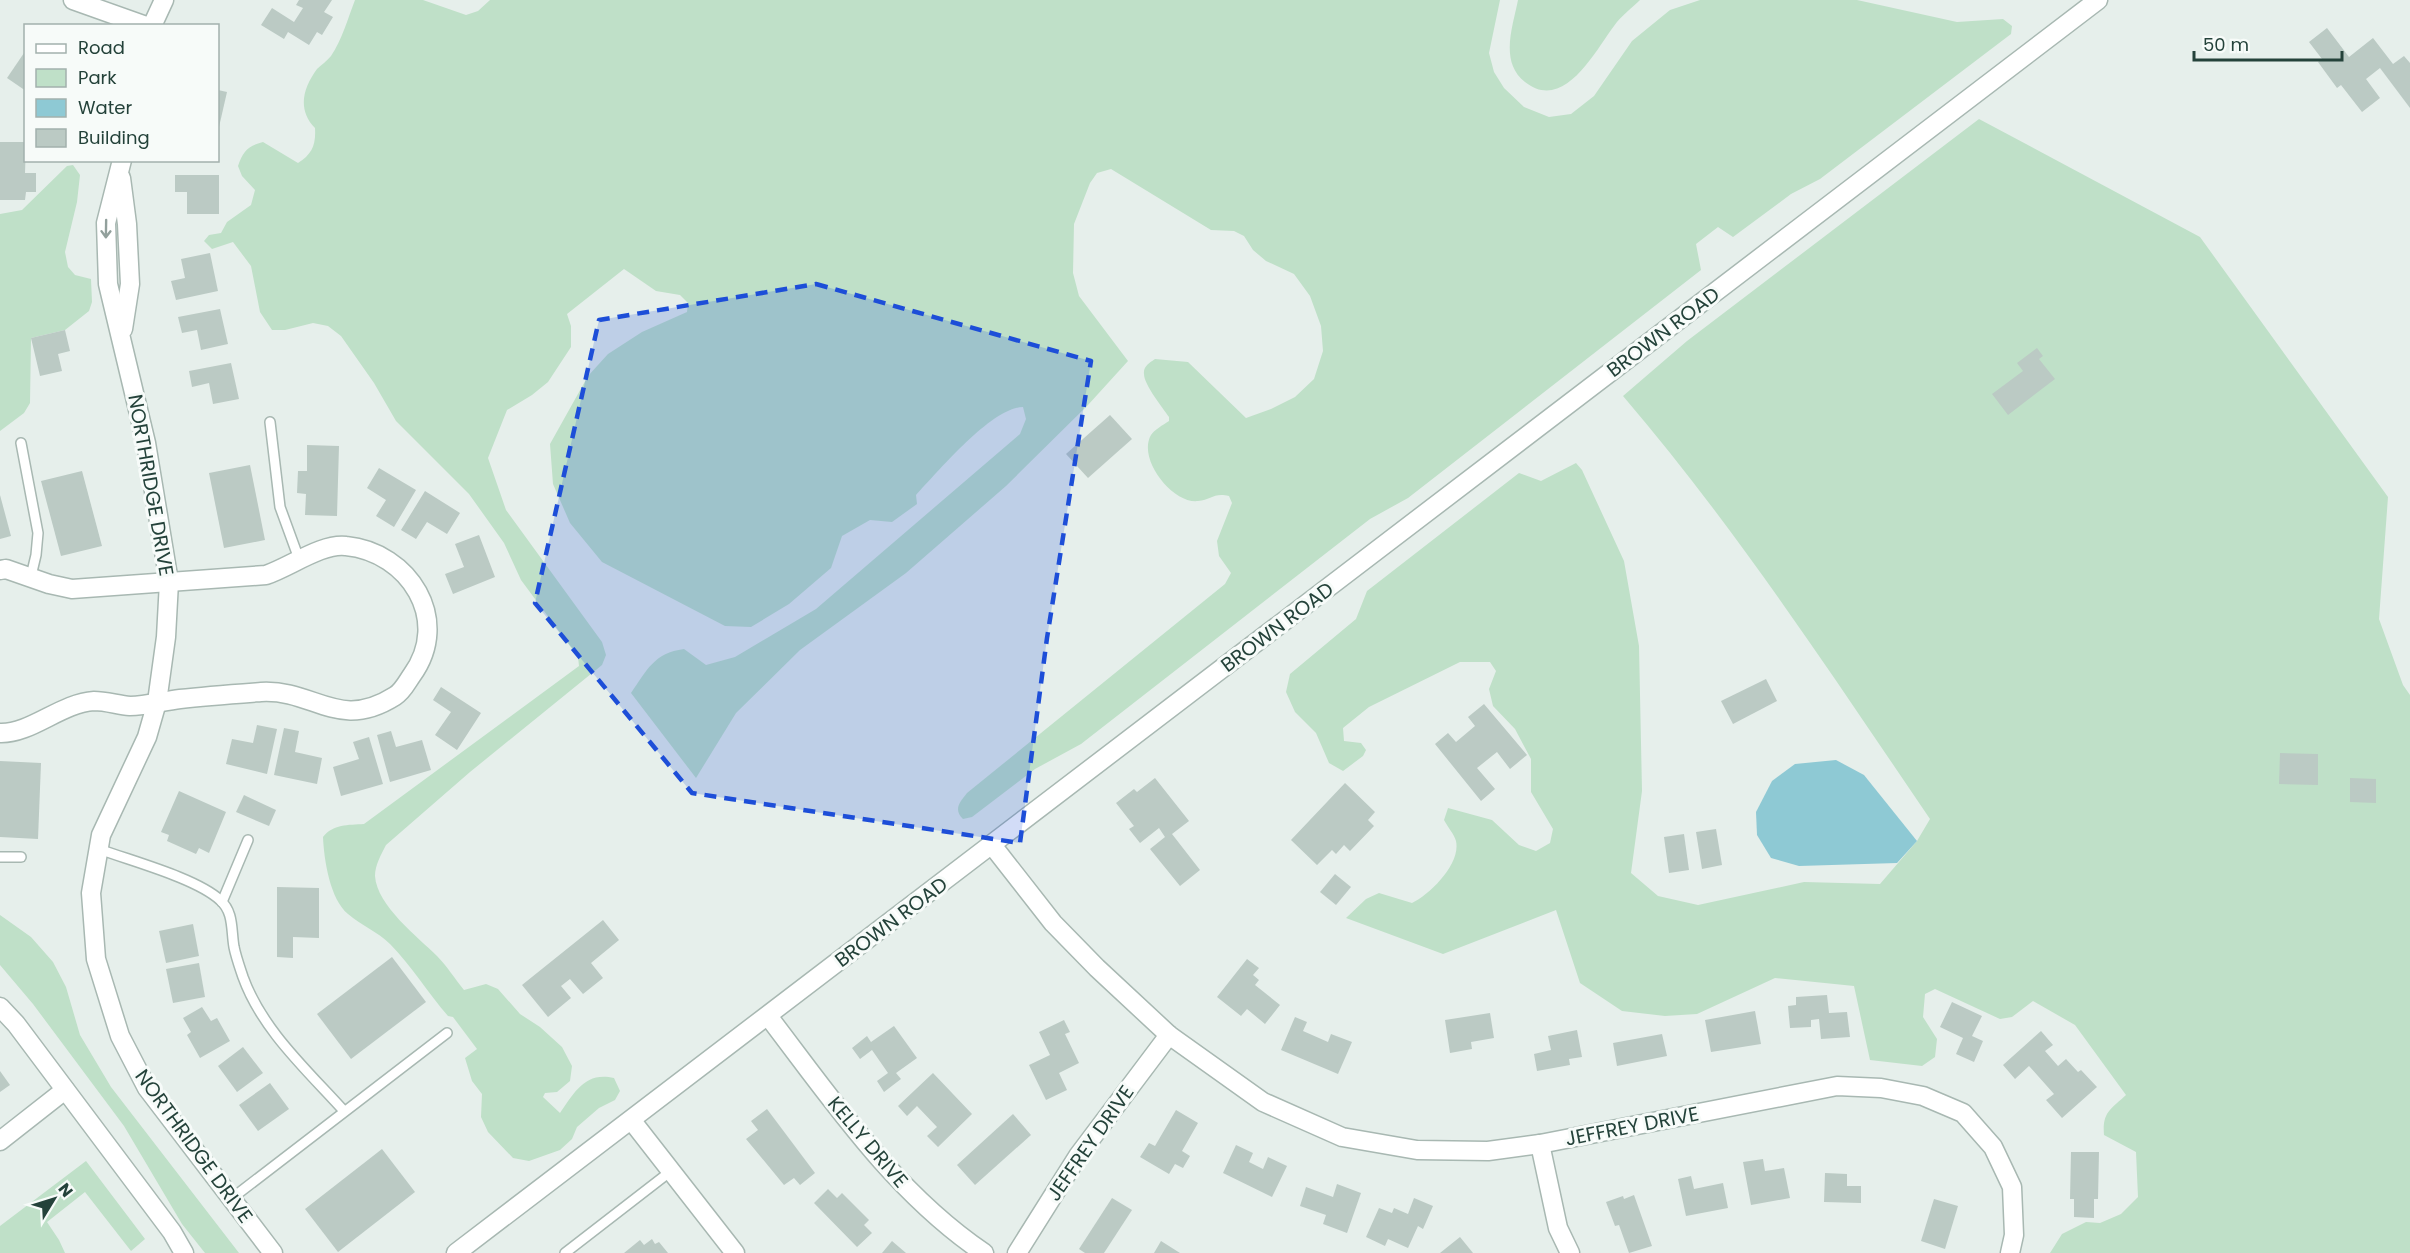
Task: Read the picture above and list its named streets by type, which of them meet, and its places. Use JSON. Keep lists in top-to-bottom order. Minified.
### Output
{"streets":{"street":["BROWN ROAD","NORTHRIDGE DRIVE","JEFFREY DRIVE","KELLY DRIVE"]},"crossings":[["BROWN ROAD","JEFFREY DRIVE"],["BROWN ROAD","KELLY DRIVE"]],"legend":["Road","Park","Water","Building"],"scale_bar":"50 m","north":"top right"}
